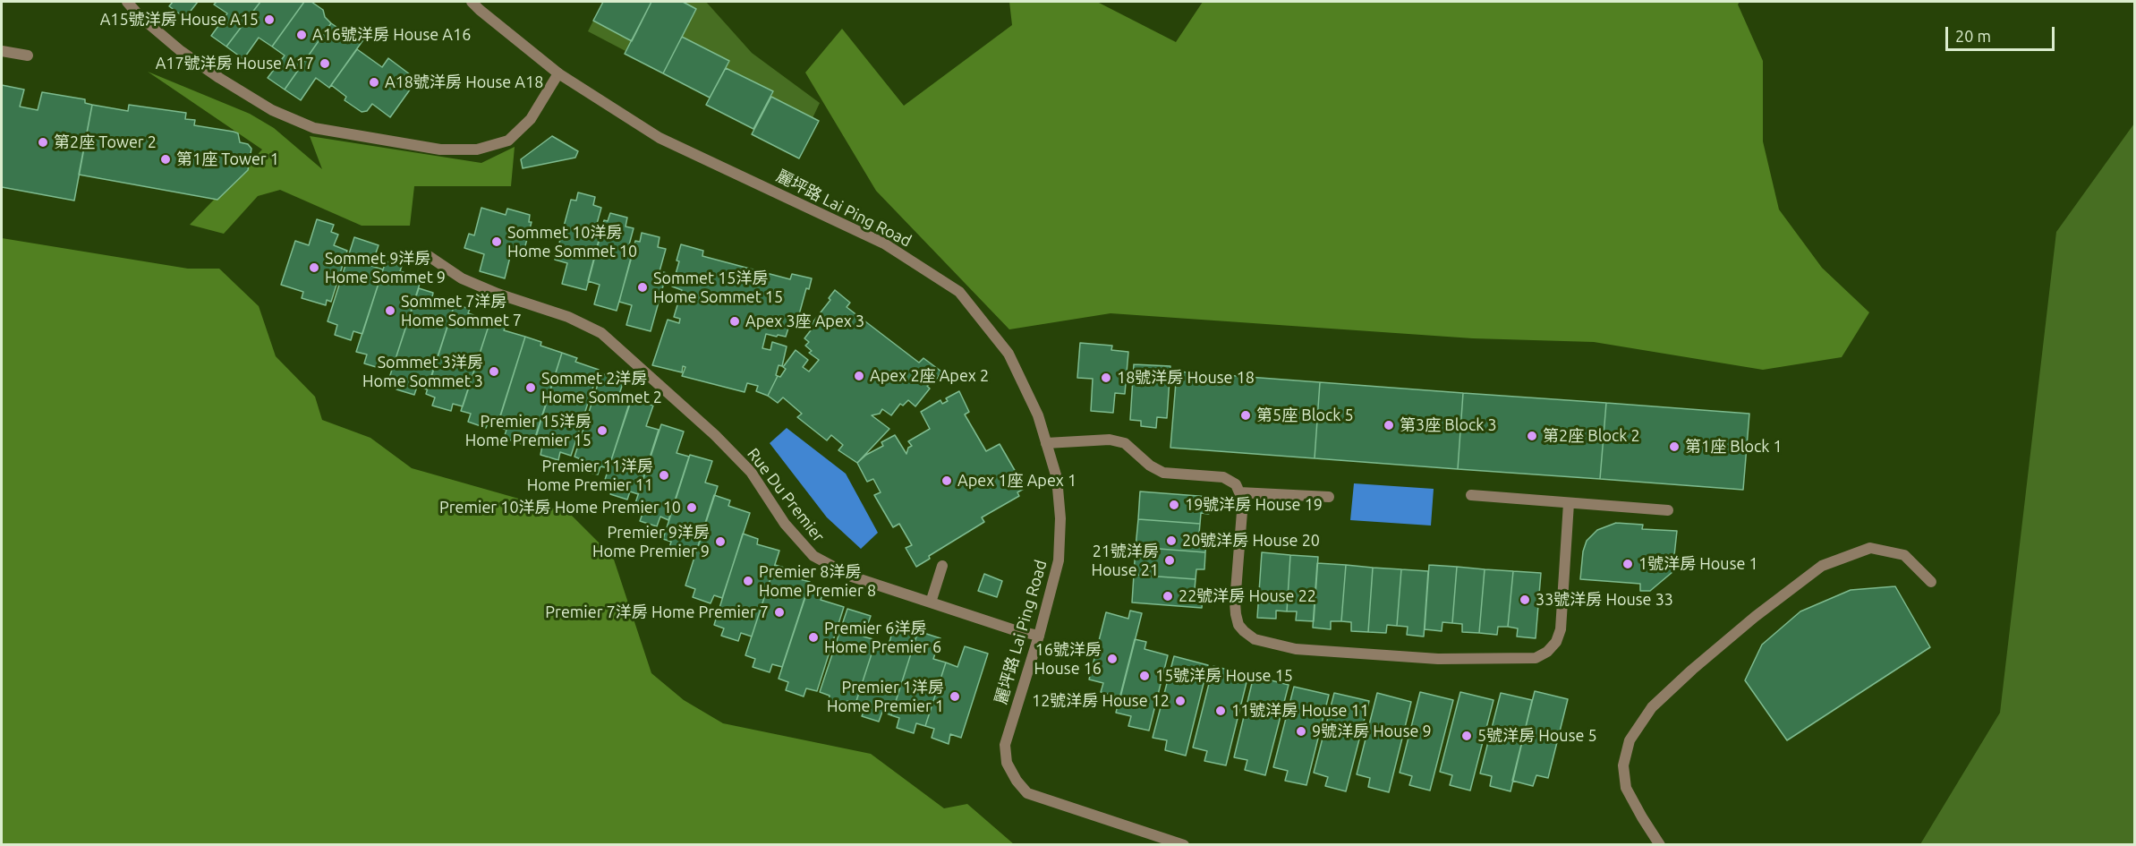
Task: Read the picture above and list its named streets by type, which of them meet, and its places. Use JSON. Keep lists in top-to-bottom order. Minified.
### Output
{"streets":{"street":["麗坪路 Lai Ping Road","Rue Du Premier"]},"crossings":[["麗坪路 Lai Ping Road","Rue Du Premier"]],"places":["A15號洋房 House A15","A16號洋房 House A16","A17號洋房 House A17","A18號洋房 House A18","第2座 Tower 2","第1座 Tower 1","Sommet 10洋房 Home Sommet 10","Sommet 9洋房 Home Sommet 9","Sommet 15洋房 Home Sommet 15","Sommet 7洋房 Home Sommet 7","Apex 3座 Apex 3","Sommet 3洋房 Home Sommet 3","Apex 2座 Apex 2","18號洋房 House 18","Sommet 2洋房 Home Sommet 2","第5座 Block 5","第3座 Block 3","Premier 15洋房 Home Premier 15","第2座 Block 2","第1座 Block 1","Premier 11洋房 Home Premier 11","Apex 1座 Apex 1","19號洋房 House 19","Premier 10洋房 Home Premier 10","20號洋房 House 20","Premier 9洋房 Home Premier 9","21號洋房 House 21","1號洋房 House 1","Premier 8洋房 Home Premier 8","22號洋房 House 22","33號洋房 House 33","Premier 7洋房 Home Premier 7","Premier 6洋房 Home Premier 6","16號洋房 House 16","15號洋房 House 15","Premier 1洋房 Home Premier 1","12號洋房 House 12","11號洋房 House 11","9號洋房 House 9","5號洋房 House 5"],"scale_bar":"20 m"}
